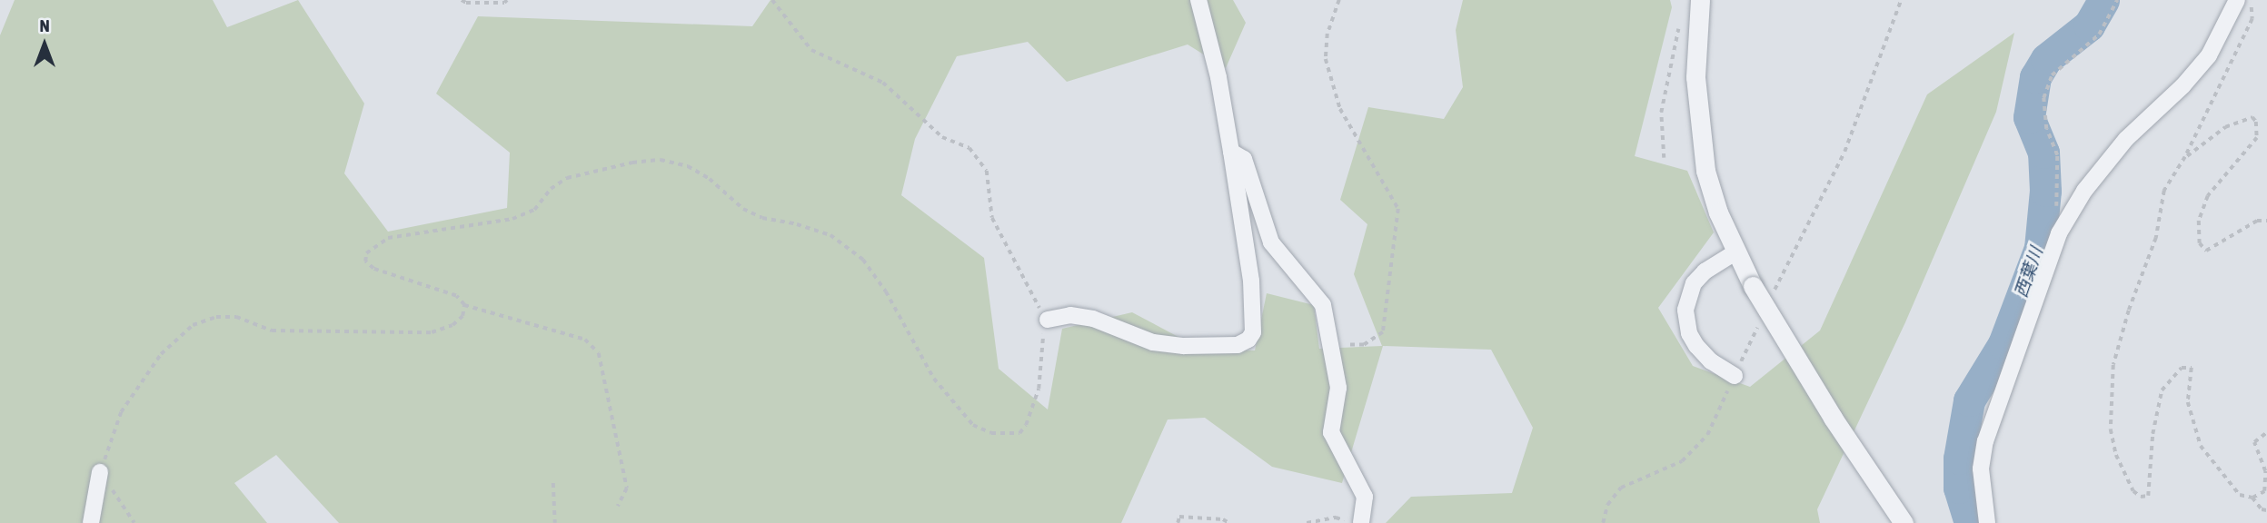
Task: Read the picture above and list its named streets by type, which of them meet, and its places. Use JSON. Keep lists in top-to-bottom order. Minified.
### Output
{"water":["西葉川"],"north":"top"}
